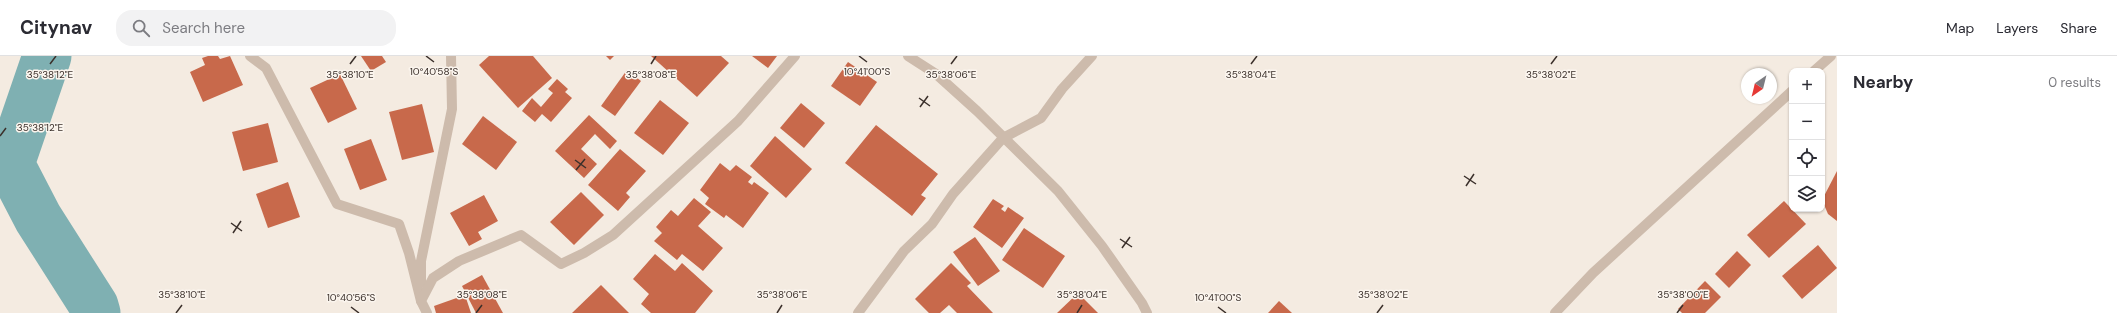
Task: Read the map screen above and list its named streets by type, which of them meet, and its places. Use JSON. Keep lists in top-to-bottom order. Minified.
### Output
{"north":"bottom left","page":{"header":"Citynav","search":"Search here","nav":["Map","Layers","Share"],"heading":["Nearby","0 results"],"map_buttons":["+","−"]},"coordinates":["10°41'00\"S","10°40'58\"S","35°38'02\"E","35°38'12\"E","35°38'10\"E","35°38'08\"E","35°38'06\"E","35°38'04\"E","35°38'00\"E","10°40'56\"S"]}
